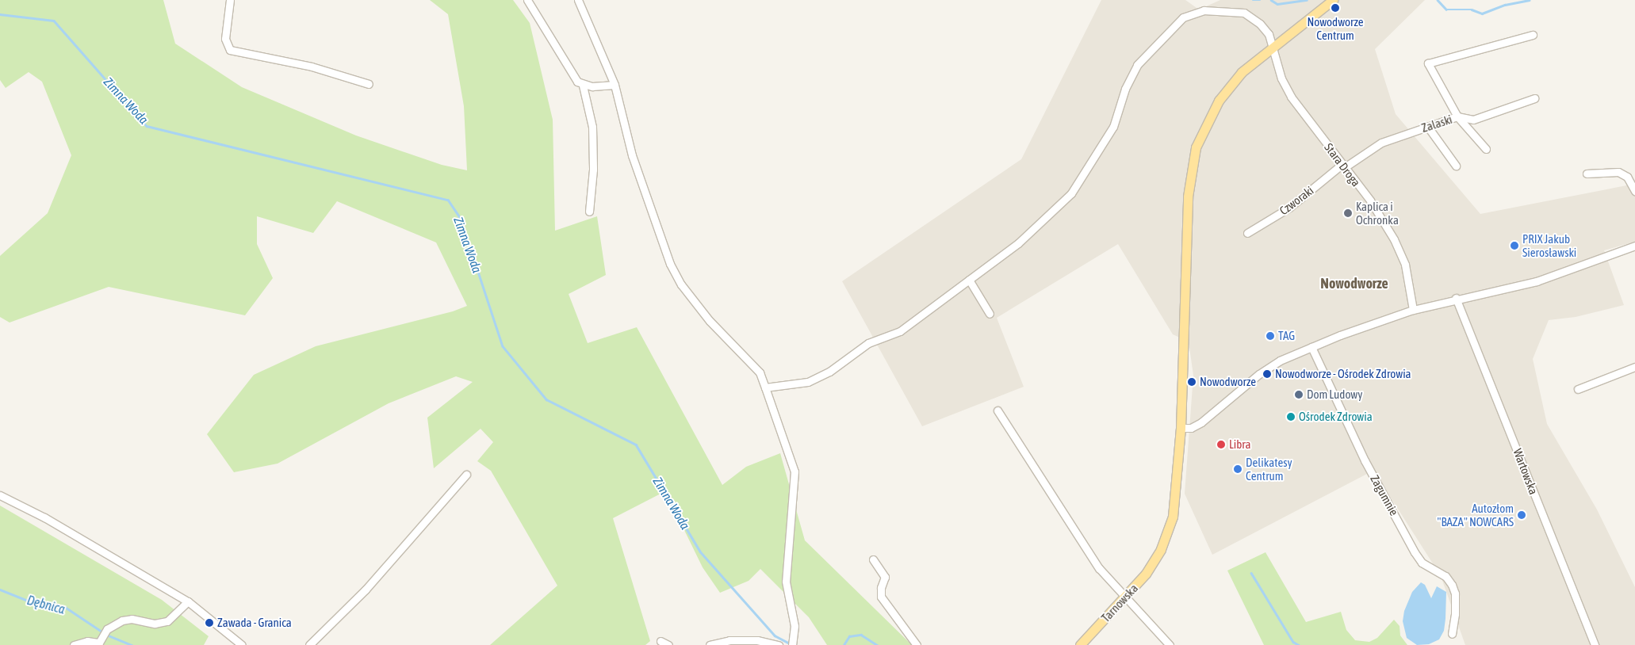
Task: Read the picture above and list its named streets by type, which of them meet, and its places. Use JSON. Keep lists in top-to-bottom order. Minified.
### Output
{"streets":{"main road":["Tarnowska"],"street":["Zalaski","Stara Droga","Czworaki","Wartowska","Zagumnie"]},"crossings":[["Zalaski","Stara Droga"],["Zalaski","Czworaki"],["Stara Droga","Czworaki"],["Stara Droga","Tarnowska"]],"districts":["Nowodworze"],"water":["Zimna Woda","Dębnica"],"places":["Nowodworze Centrum","Kaplica i Ochronka","PRIX Jakub Sierosławski","TAG","Nowodworze - Ośrodek Zdrowia","Nowodworze","Dom Ludowy","Ośrodek Zdrowia","Libra","Delikatesy Centrum","Autozłom \"BAZA\" NOWCARS","Zawada - Granica"]}
